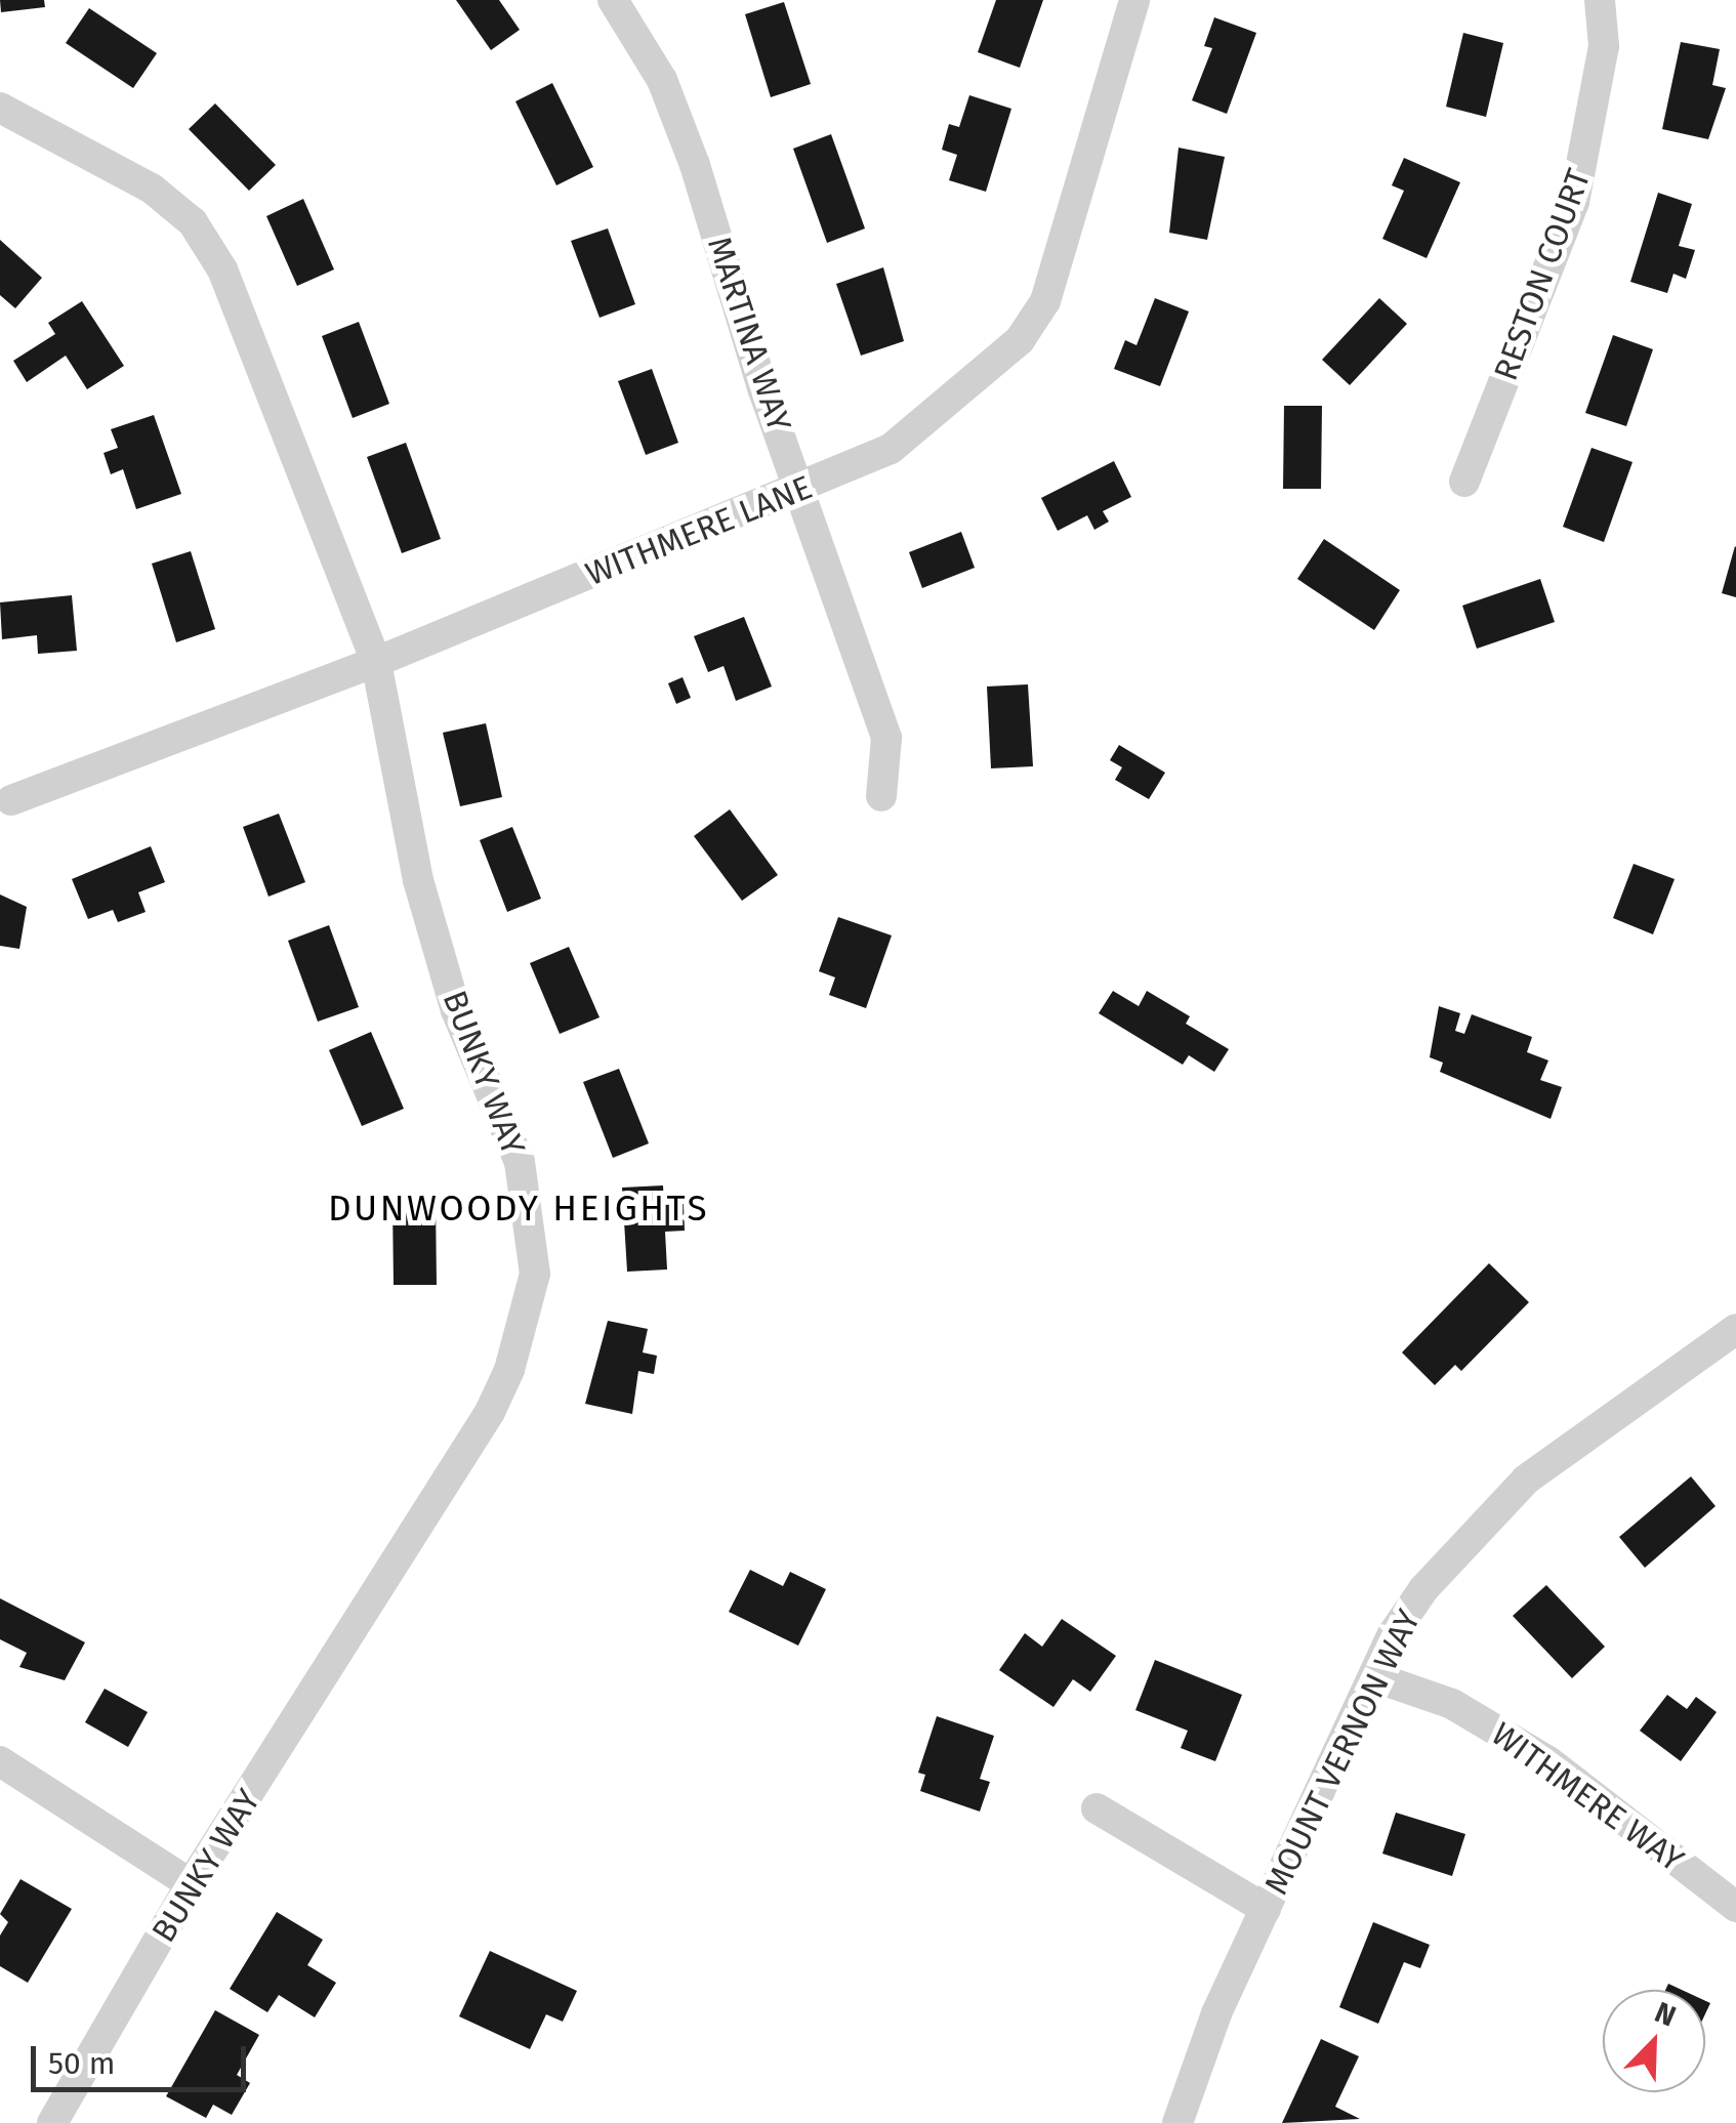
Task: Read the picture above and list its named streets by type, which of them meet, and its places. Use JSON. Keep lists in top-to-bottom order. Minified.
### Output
{"streets":{"street":["RESTON COURT","MARTINA WAY","WITHMERE LANE","BUNKY WAY","MOUNT VERNON WAY","WITHMERE WAY"]},"crossings":[["MARTINA WAY","WITHMERE LANE"],["WITHMERE LANE","BUNKY WAY"],["MOUNT VERNON WAY","WITHMERE WAY"]],"districts":["DUNWOODY HEIGHTS"],"scale_bar":"50 m","north":"top right"}
